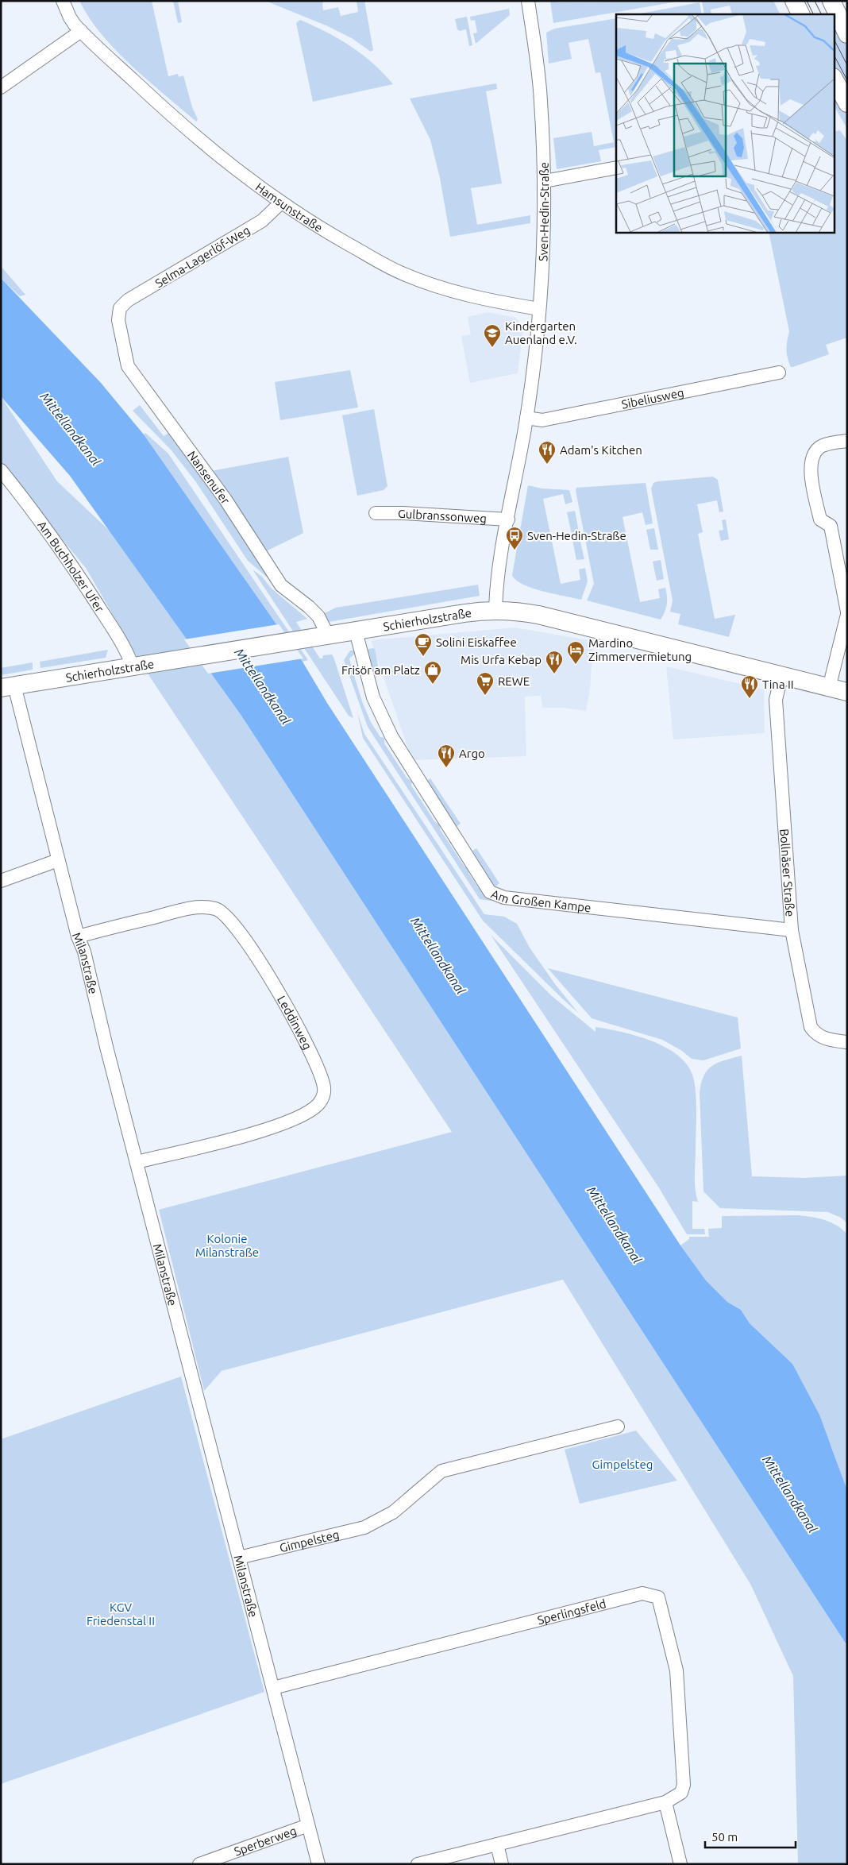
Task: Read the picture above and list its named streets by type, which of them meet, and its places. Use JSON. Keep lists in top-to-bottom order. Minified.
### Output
{"streets":{"street":["Hamsunstraße","Sven-Hedin-Straße","Selma-Lagerlöf-Weg","Sibeliusweg","Nansenufer","Gulbranssonweg","Am Buchholzer Ufer","Schierholzstraße","Bollnäser Straße","Am Großen Kampe","Milanstraße","Leddinweg","Gimpelsteg","Sperlingsfeld","Sperberweg"]},"crossings":[["Hamsunstraße","Sven-Hedin-Straße"],["Hamsunstraße","Selma-Lagerlöf-Weg"],["Sven-Hedin-Straße","Sibeliusweg"],["Sven-Hedin-Straße","Gulbranssonweg"],["Sven-Hedin-Straße","Schierholzstraße"],["Selma-Lagerlöf-Weg","Nansenufer"],["Nansenufer","Schierholzstraße"],["Am Buchholzer Ufer","Schierholzstraße"],["Schierholzstraße","Bollnäser Straße"],["Schierholzstraße","Am Großen Kampe"],["Schierholzstraße","Milanstraße"],["Bollnäser Straße","Am Großen Kampe"],["Milanstraße","Leddinweg"],["Milanstraße","Gimpelsteg"],["Milanstraße","Sperlingsfeld"],["Milanstraße","Sperberweg"]],"water":["Mittellandkanal"],"parks":["Kolonie Milanstraße","Gimpelsteg","KGV Friedenstal II"],"places":{"school or university":["Kindergarten Auenland e.V."],"restaurant":["Adam's Kitchen","Mis Urfa Kebap","Tina II","Argo"],"bus stop":["Sven-Hedin-Straße"],"cafe":["Solini Eiskaffee"],"hotel":["Mardino Zimmervermietung"],"shop":["Frisör am Platz"],"supermarket":["REWE"]},"scale_bar":"50 m"}
